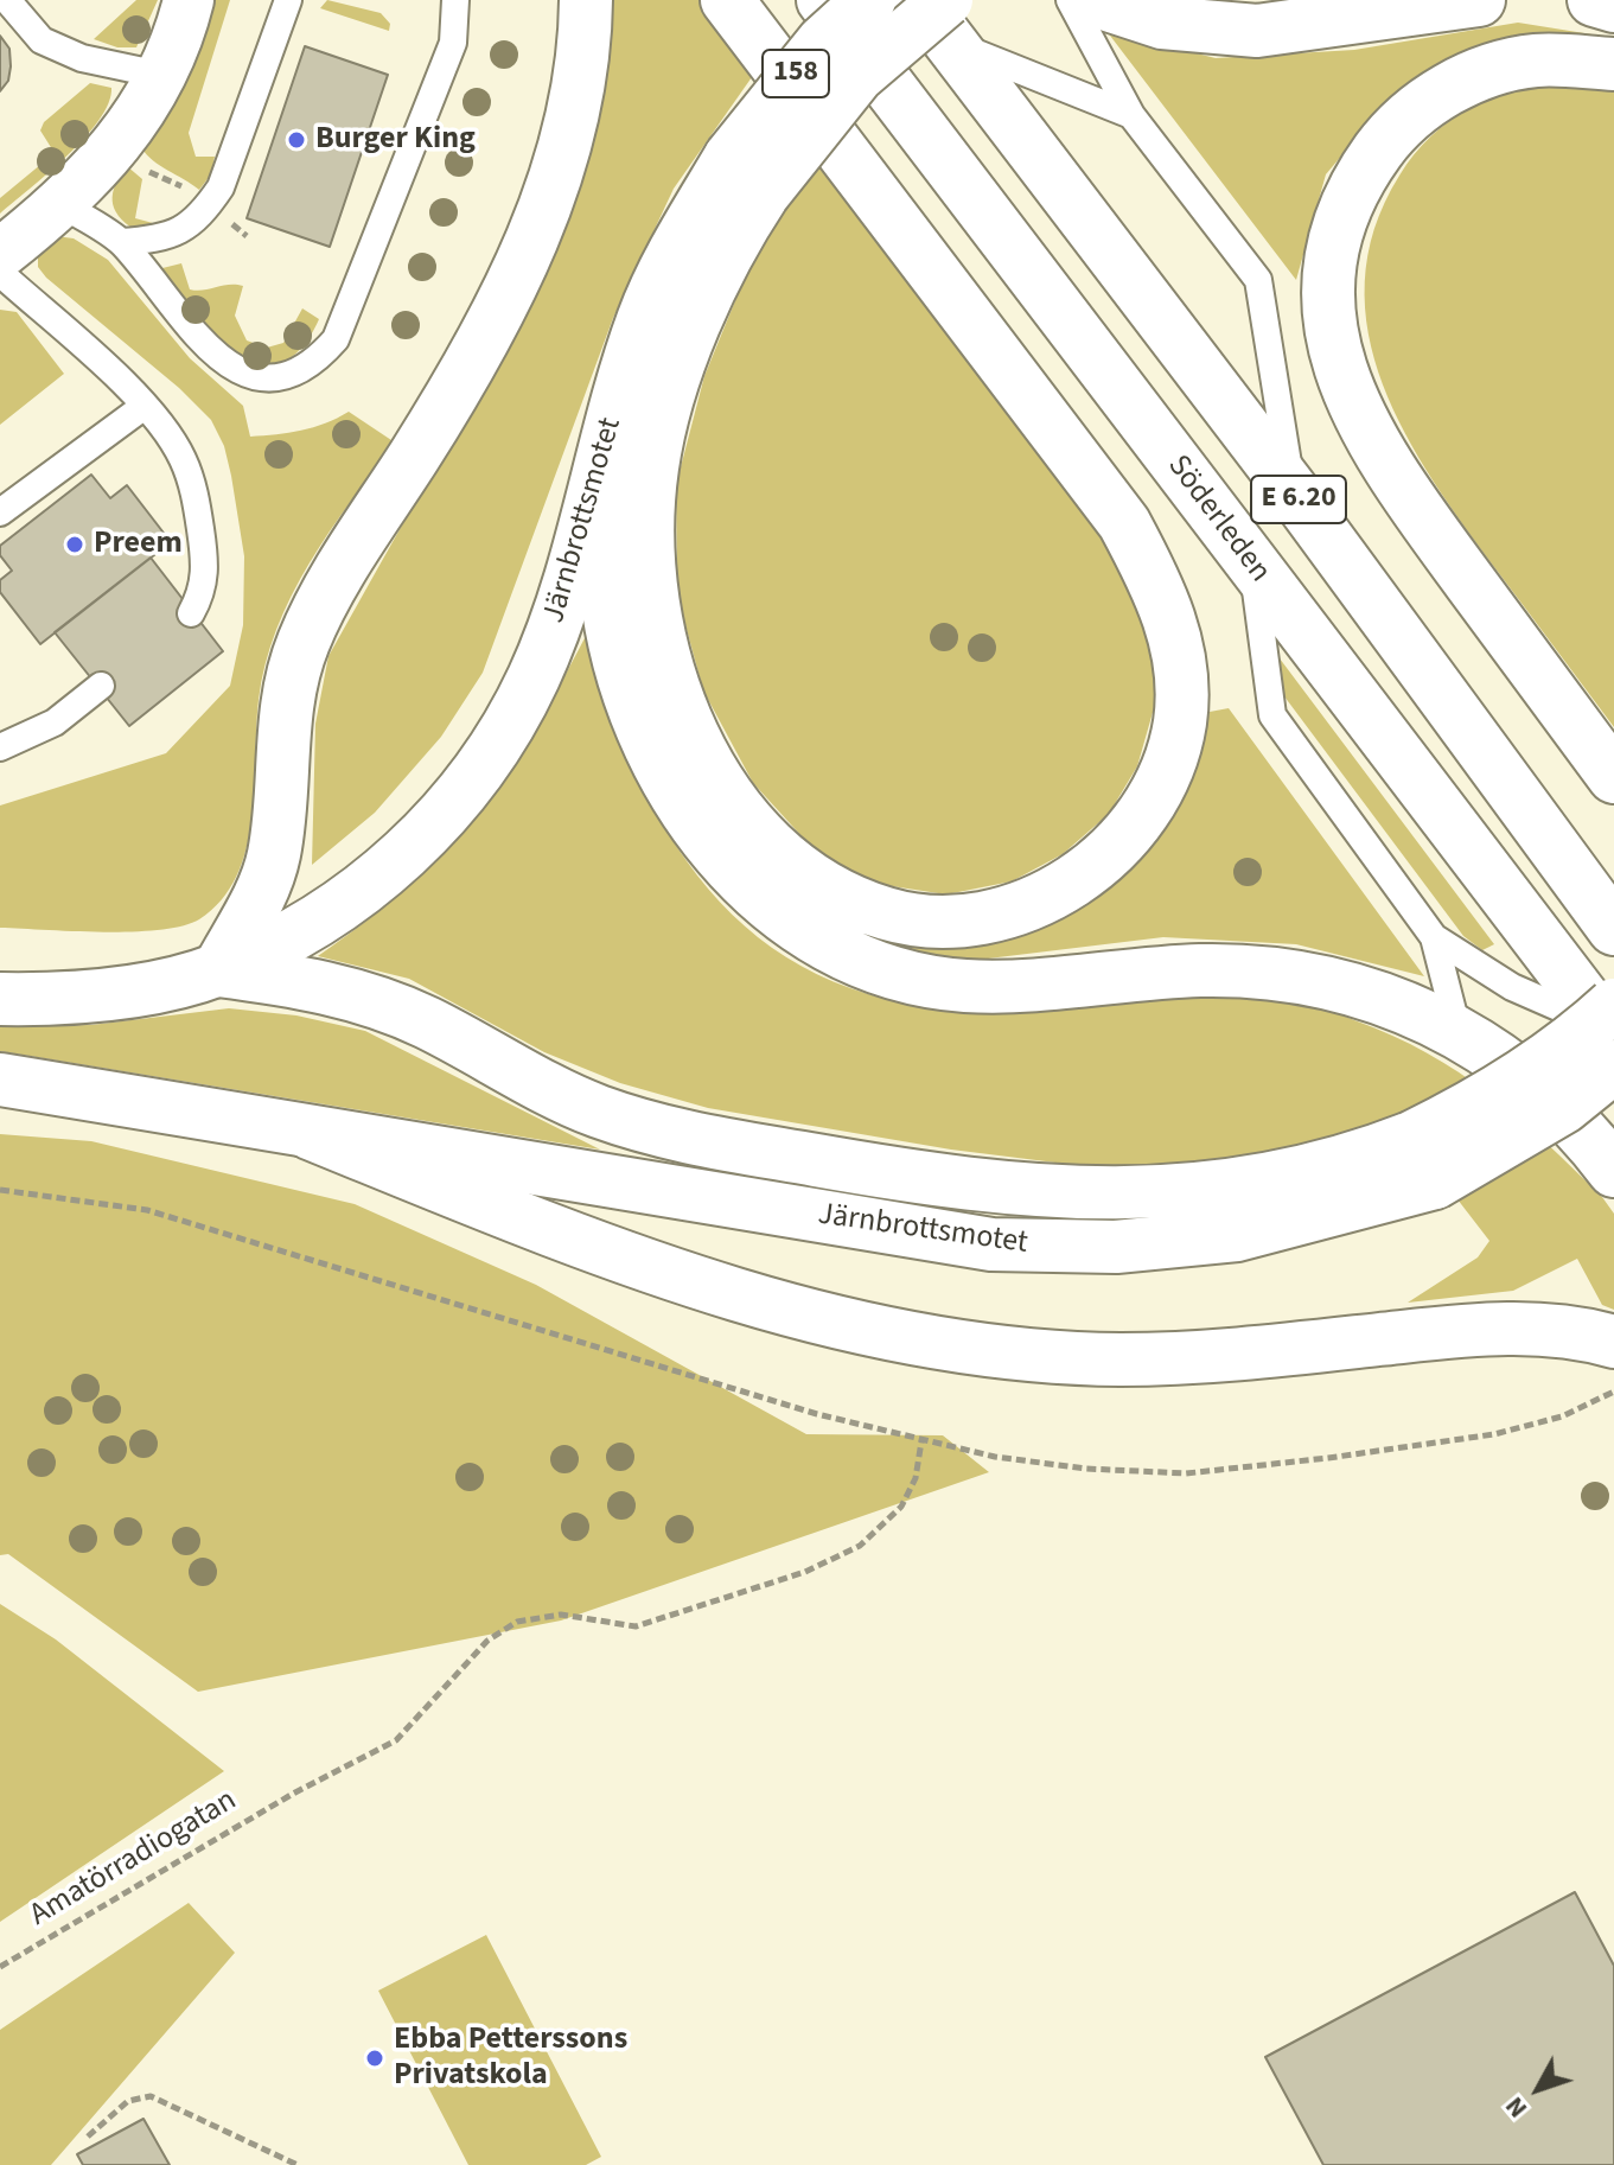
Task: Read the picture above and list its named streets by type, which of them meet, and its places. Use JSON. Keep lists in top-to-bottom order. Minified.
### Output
{"streets":{"main road":["158","E 6.20","Söderleden","Järnbrottsmotet"],"path":["Amatörradiogatan"]},"places":["Burger King","Preem","Ebba Petterssons Privatskola"],"north":"bottom left"}
